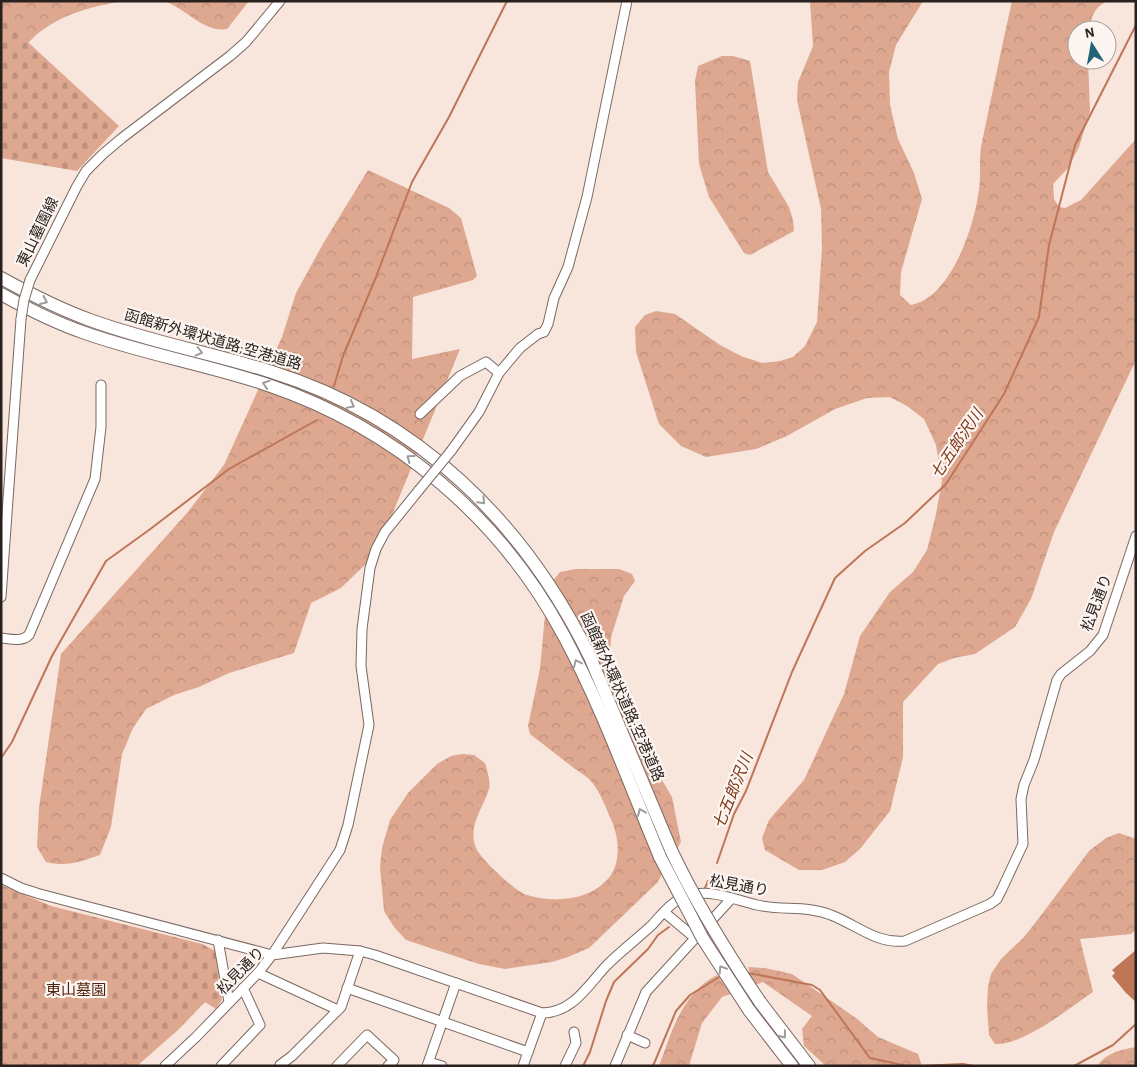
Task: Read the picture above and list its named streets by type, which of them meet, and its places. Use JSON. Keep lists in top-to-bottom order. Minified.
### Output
{"streets":{"highway":["函館新外環状道路;空港道路"],"street":["東山墓園線","松見通り"]},"water":["七五郎沢川"],"parks":["東山墓園"],"north":"top"}
